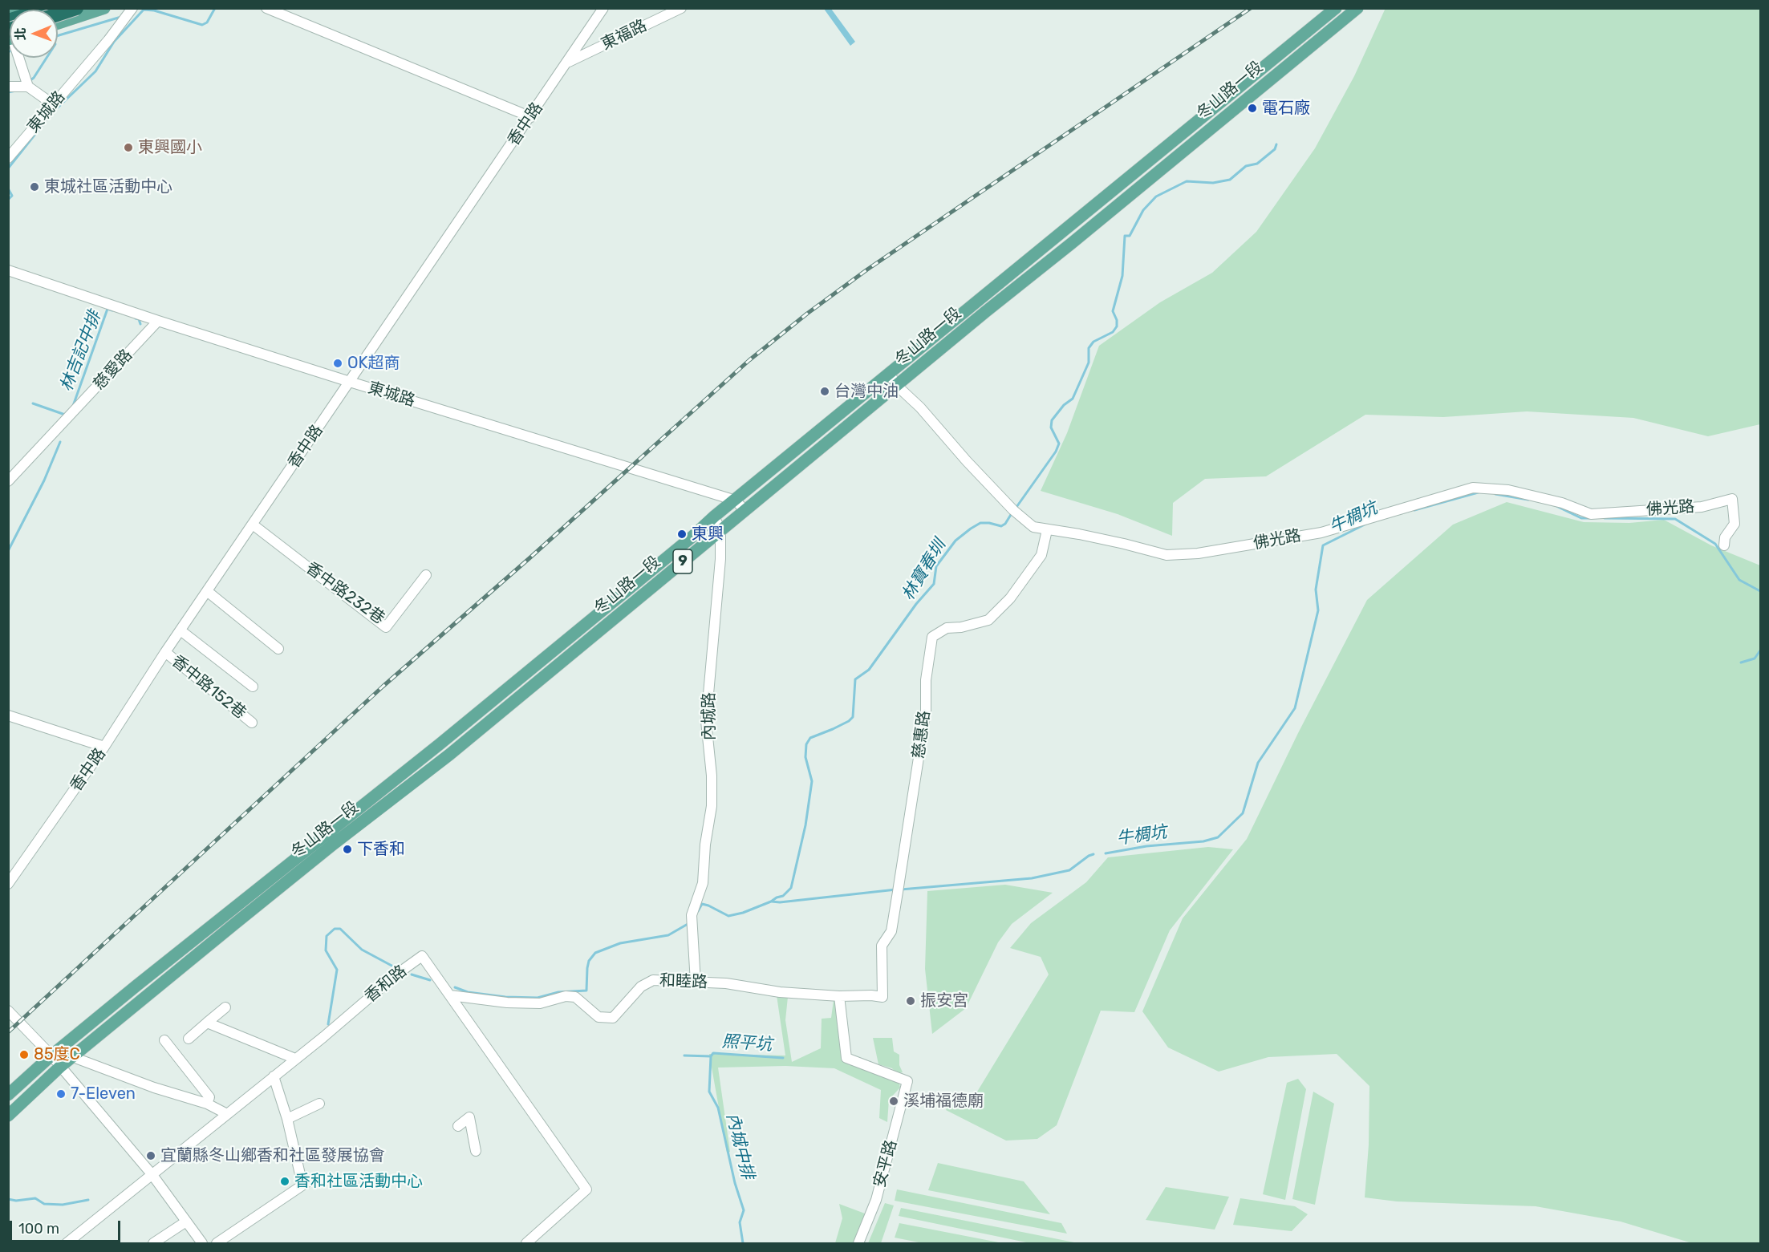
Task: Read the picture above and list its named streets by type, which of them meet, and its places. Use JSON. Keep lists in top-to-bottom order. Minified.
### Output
{"streets":{"main road":["冬山路一段","9"],"street":["東福路","東城路","香中路","慈愛路","佛光路","香中路232巷","香中路152巷","內城路","慈惠路","和睦路","香和路","安平路"]},"crossings":[["東福路","香中路"],["冬山路一段","東城路"],["冬山路一段","佛光路"],["冬山路一段","內城路"],["東城路","香中路"],["東城路","慈愛路"],["香中路","香中路232巷"],["香中路","香中路152巷"],["佛光路","慈惠路"],["內城路","和睦路"],["慈惠路","和睦路"],["和睦路","香和路"],["和睦路","安平路"]],"water":["林吉記中排","牛椆坑","林寶春圳","照平坑","內城中排"],"places":["電石廠","東興國小","東城社區活動中心","OK超商","台灣中油","東興","下香和","振安宮","85度C","7-Eleven","溪埔福德廟","宜蘭縣冬山鄉香和社區發展協會","香和社區活動中心"],"scale_bar":"100 m","north":"left"}
